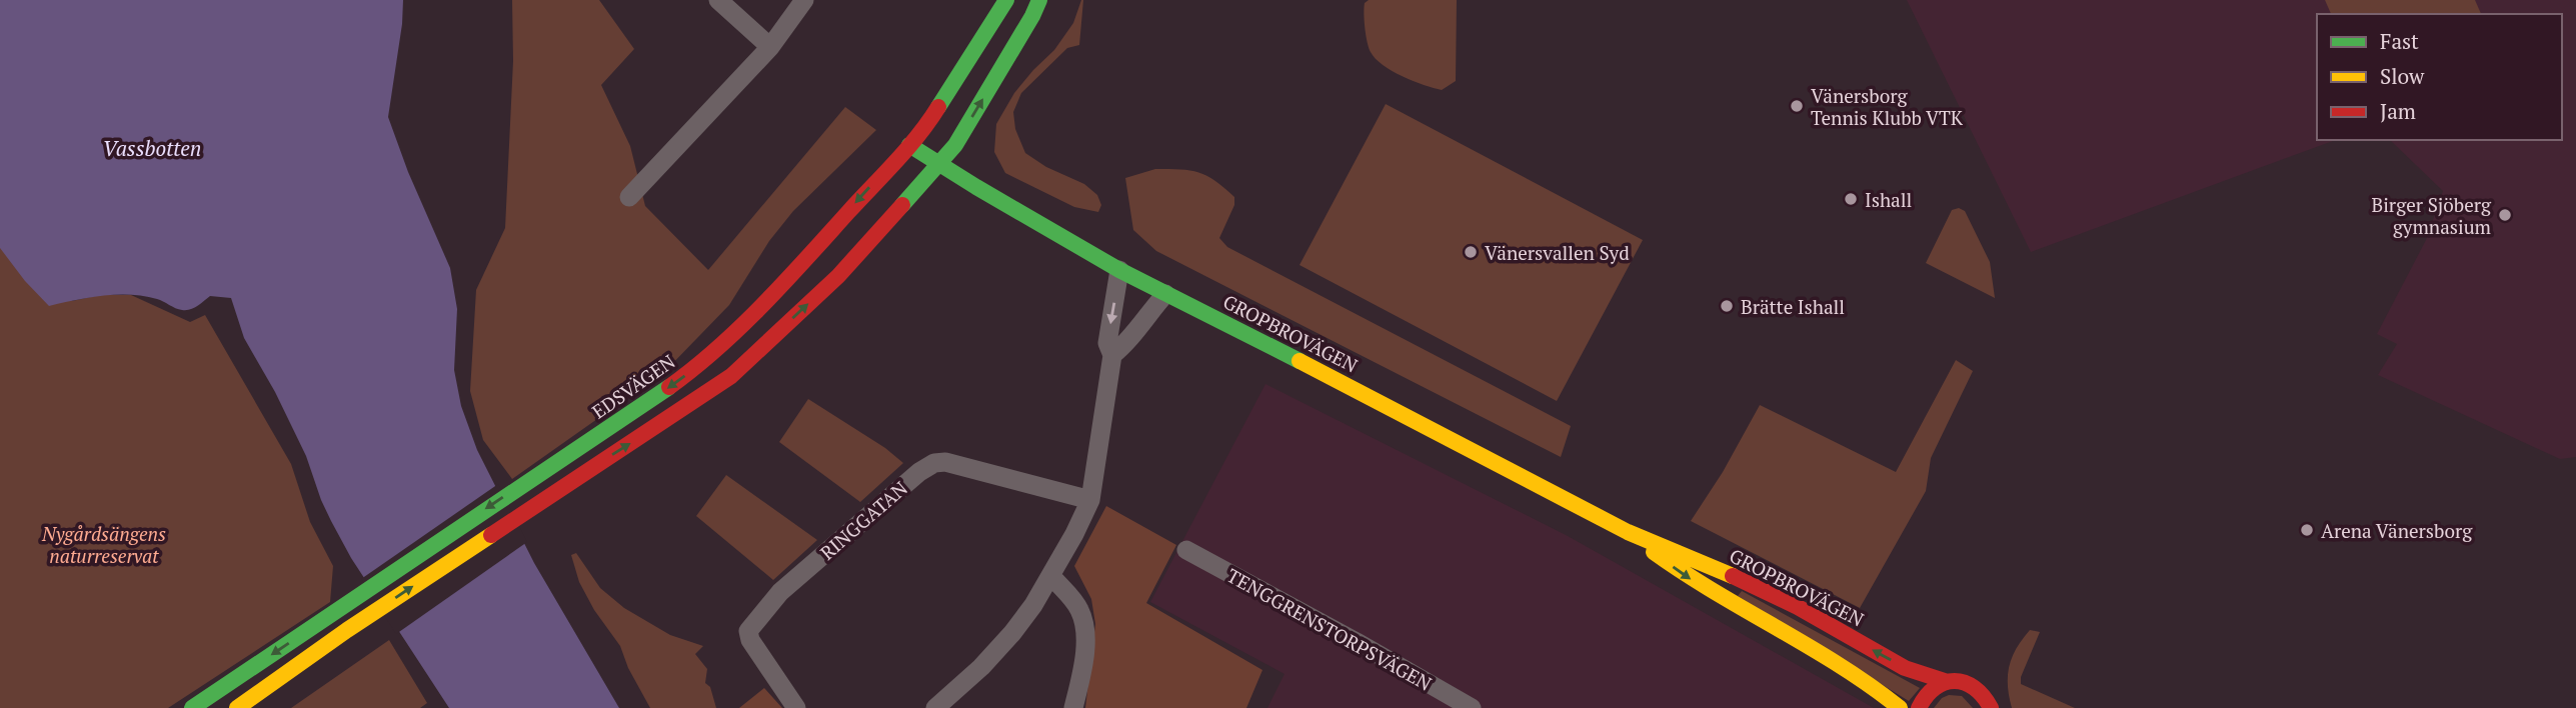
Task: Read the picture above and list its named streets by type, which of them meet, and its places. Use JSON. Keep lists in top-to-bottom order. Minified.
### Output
{"streets":{"main road":["GROPBROVÄGEN","EDSVÄGEN"],"street":["RINGGATAN","TENGGRENSTORPSVÄGEN"]},"crossings":[["GROPBROVÄGEN","EDSVÄGEN"]],"water":["Vassbotten"],"parks":["Nygårdsängens naturreservat"],"places":["Vänersborg Tennis Klubb VTK","Ishall","Birger Sjöberg gymnasium","Vänersvallen Syd","Brätte Ishall","Arena Vänersborg"],"legend":["Fast","Slow","Jam"]}
